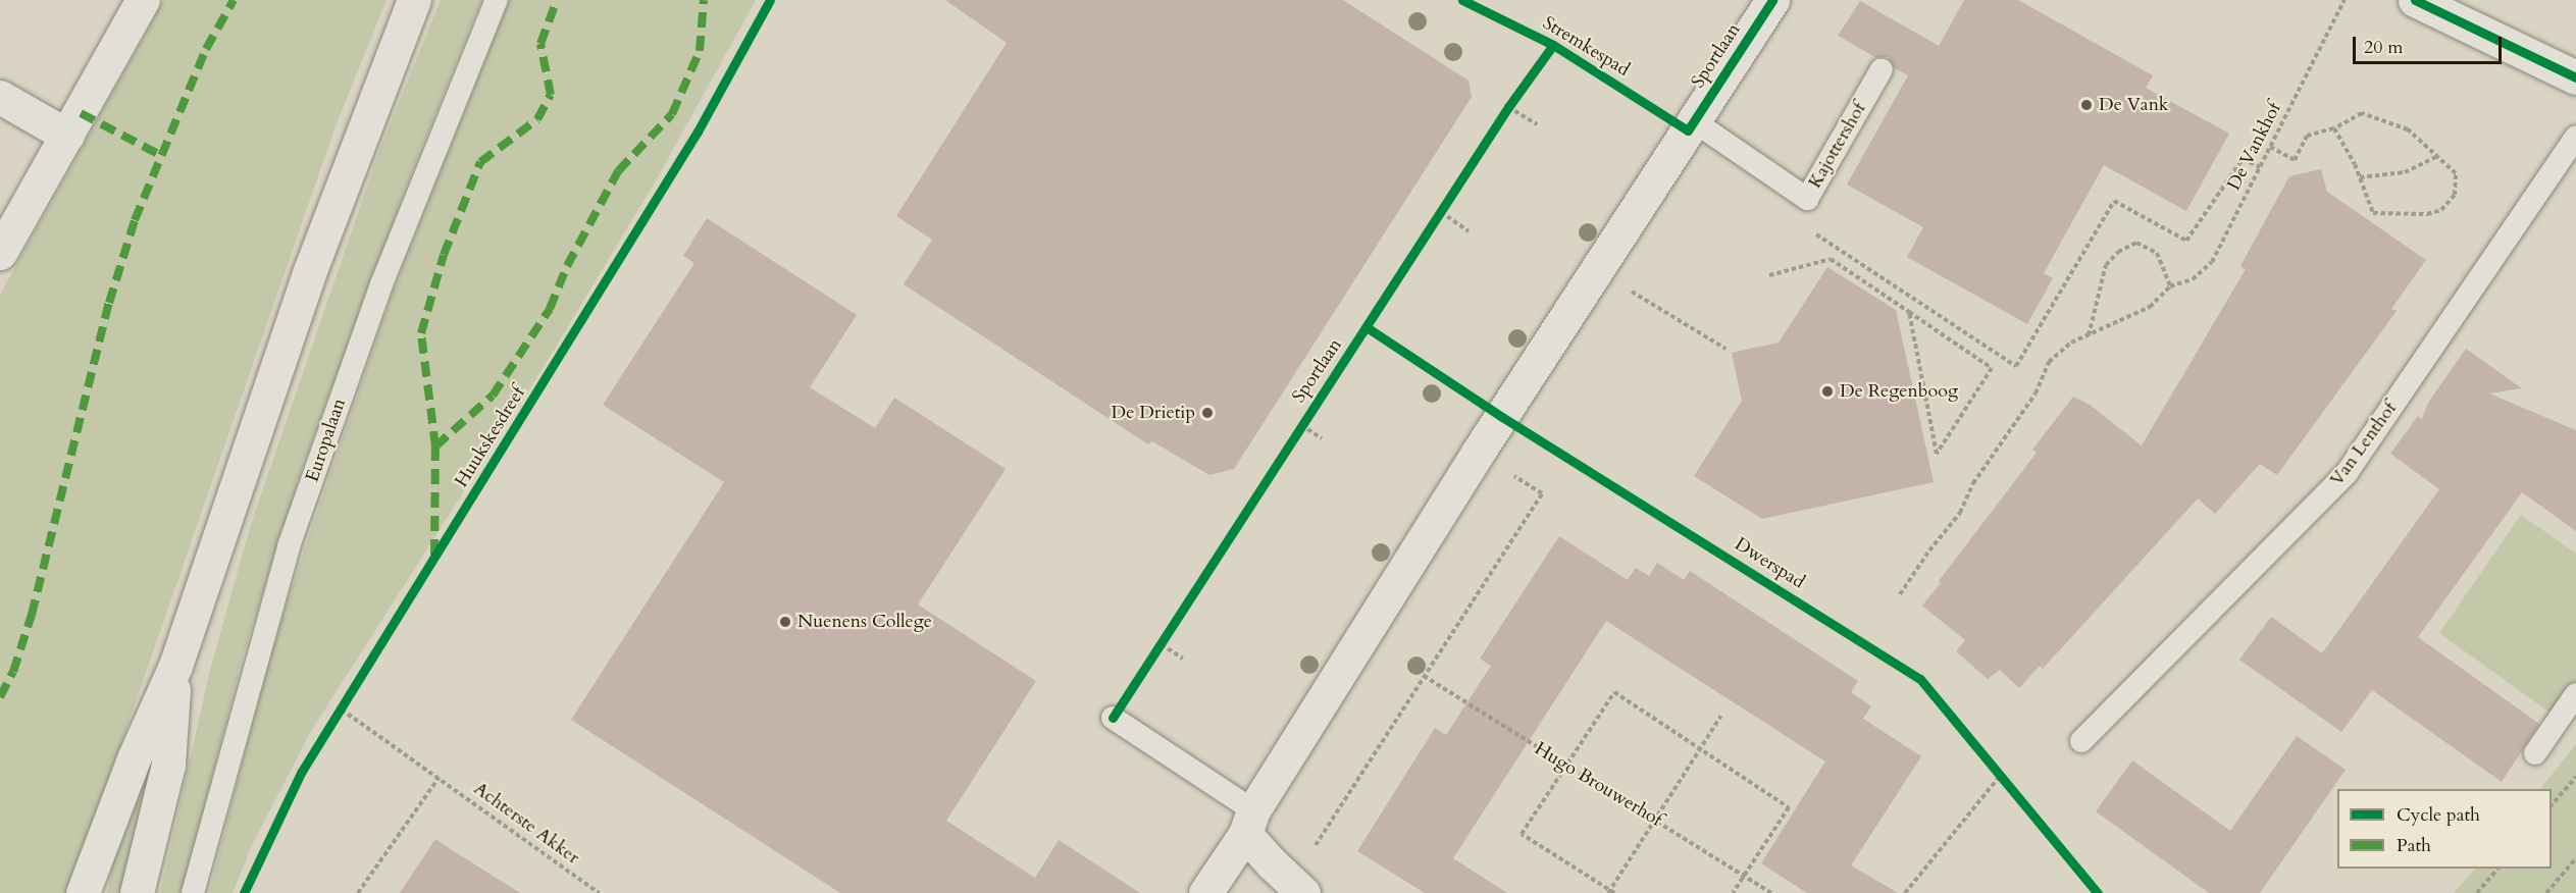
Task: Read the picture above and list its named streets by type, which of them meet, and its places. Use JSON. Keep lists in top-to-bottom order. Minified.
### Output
{"streets":{"street":["Sportlaan"],"lane":["Kajottershof","Europalaan","Van Lenthof"],"path":["De Vankhof","Hugo Brouwerhof","Achterste Akker"],"cycle path":["Stremkespad","Huukskesdreef","Dwerspad"]},"crossings":[["Sportlaan","Kajottershof"]],"places":["De Vank","De Regenboog","De Drietip","Nuenens College"],"legend":["Cycle path","Path"],"scale_bar":"20 m"}
